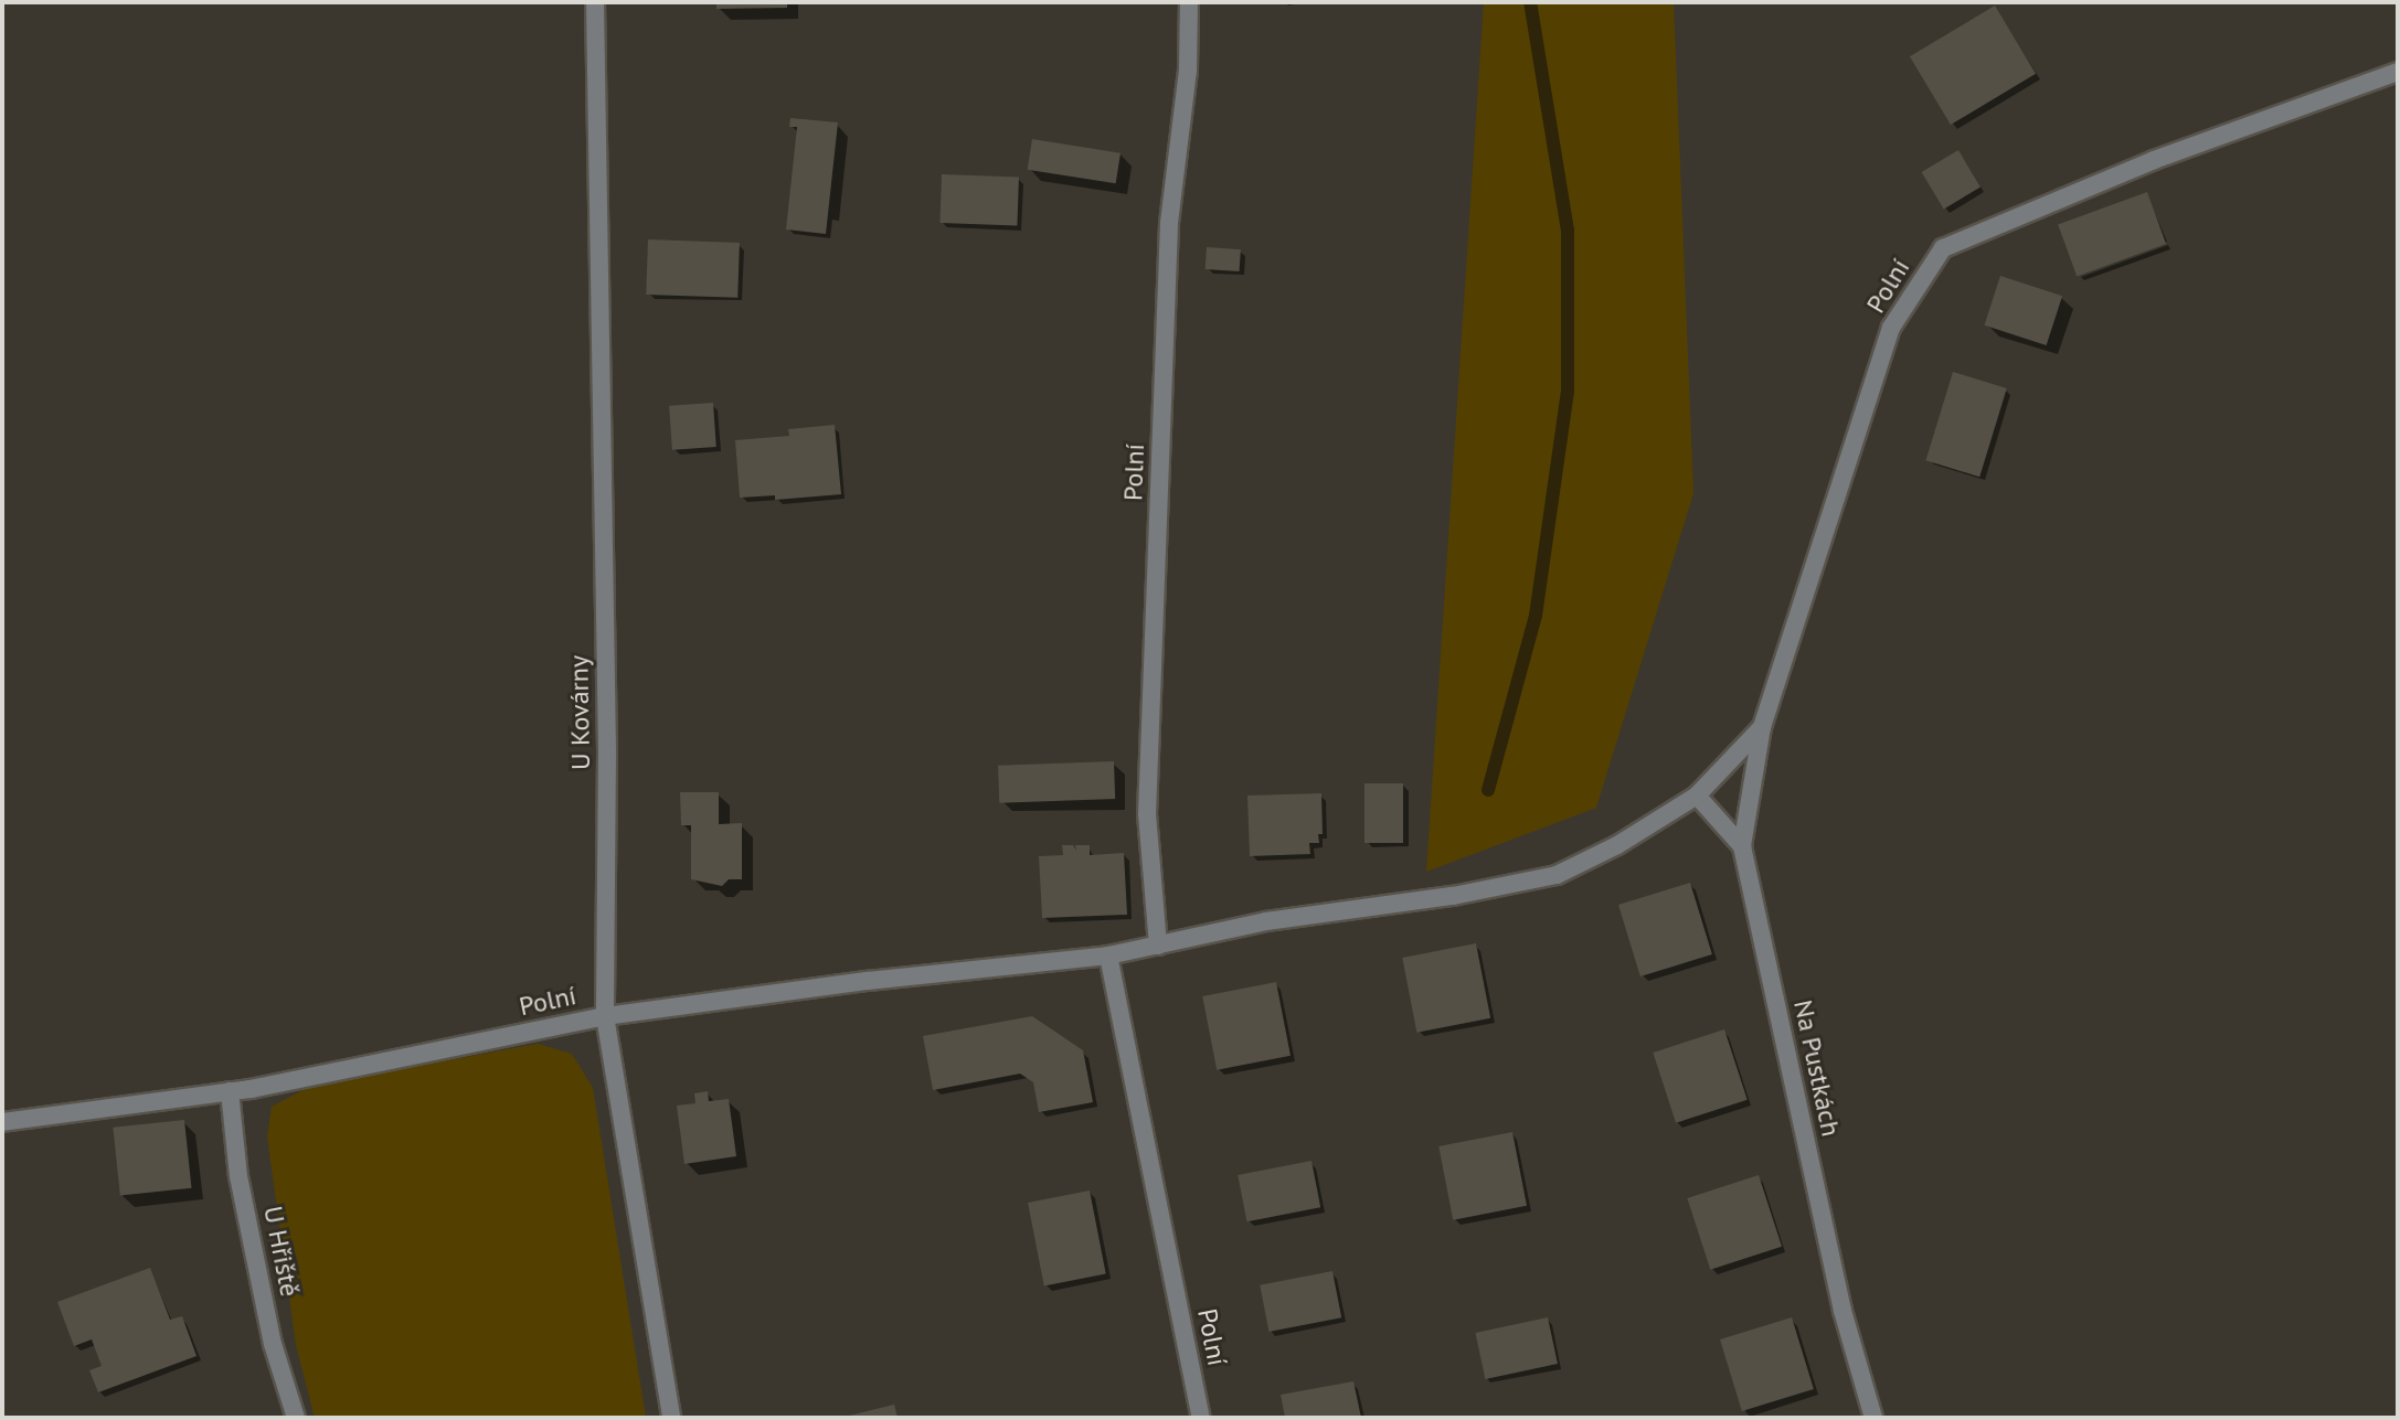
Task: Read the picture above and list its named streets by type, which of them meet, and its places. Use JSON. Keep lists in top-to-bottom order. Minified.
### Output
{"streets":{"street":["Polní","U Kovárny","Na Pustkách","U Hřiště"]},"crossings":[["Polní","U Kovárny"],["Polní","Na Pustkách"],["Polní","U Hřiště"]]}
